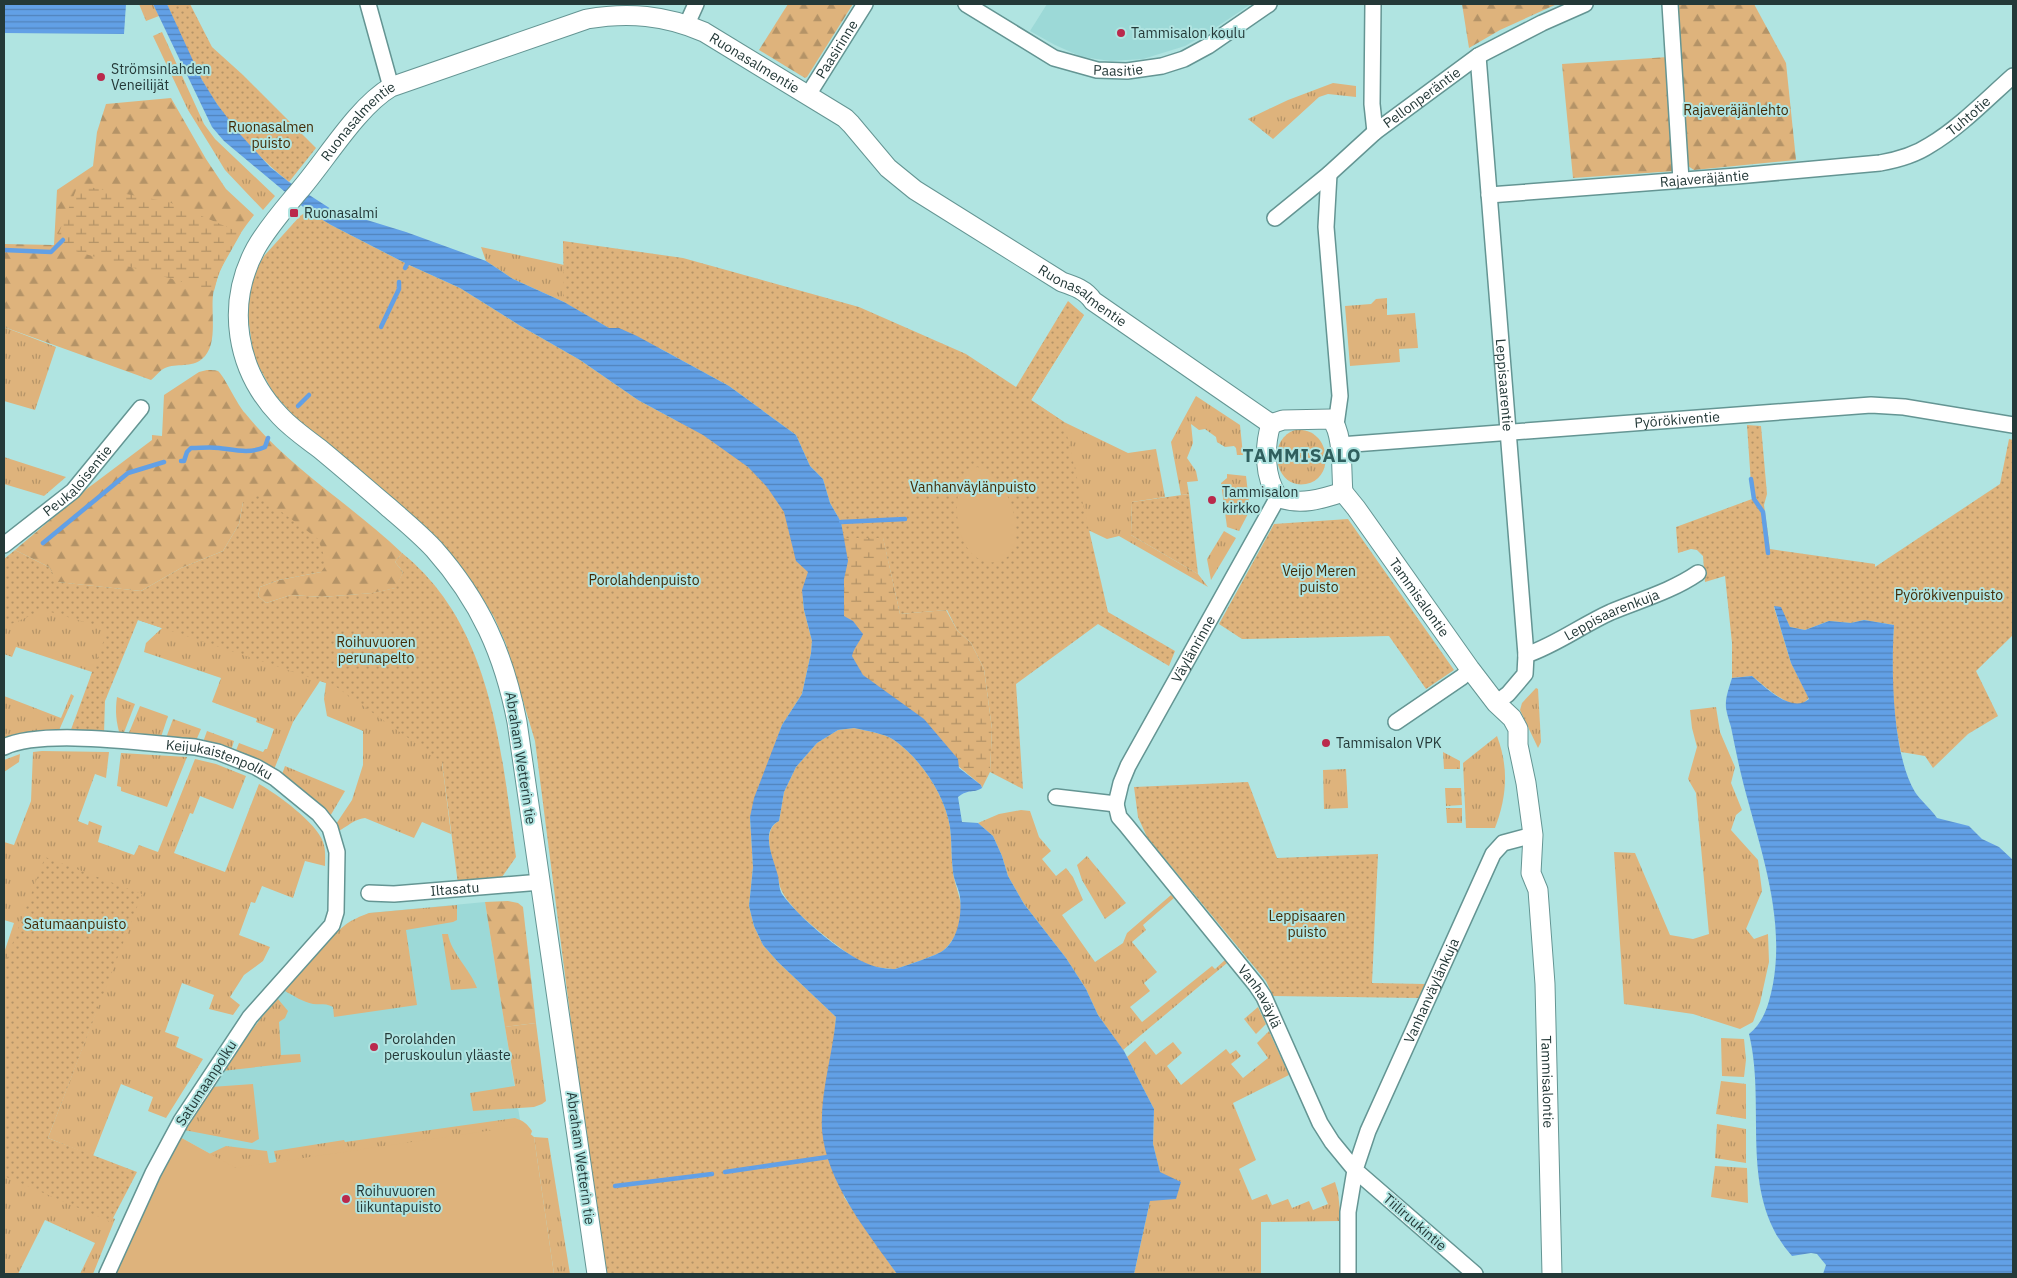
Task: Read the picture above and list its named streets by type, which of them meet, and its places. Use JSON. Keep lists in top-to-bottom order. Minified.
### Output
{"streets":{"street":["Paasirinne","Ruonasalmentie","Paasitie","Pellonperäntie","Tuhtotie","Rajaveräjäntie","Leppisaarentie","Pyörökiventie","Peukaloisentie","Tammisalontie","Leppisaarenkuja","Väylänrinne","Abraham Wetterin tie","Keijukaistenpolku","Iltasatu","Vanhanväylänkuja","Vanhaväylä","Satumaanpolku","Tiiliruukintie"]},"crossings":[["Paasirinne","Ruonasalmentie"],["Ruonasalmentie","Pyörökiventie"],["Ruonasalmentie","Tammisalontie"],["Ruonasalmentie","Väylänrinne"],["Ruonasalmentie","Abraham Wetterin tie"],["Pellonperäntie","Leppisaarentie"],["Tuhtotie","Rajaveräjäntie"],["Rajaveräjäntie","Leppisaarentie"],["Leppisaarentie","Pyörökiventie"],["Leppisaarentie","Tammisalontie"],["Leppisaarentie","Leppisaarenkuja"],["Pyörökiventie","Tammisalontie"],["Pyörökiventie","Väylänrinne"],["Tammisalontie","Väylänrinne"],["Tammisalontie","Vanhanväylänkuja"],["Väylänrinne","Vanhaväylä"],["Abraham Wetterin tie","Iltasatu"],["Keijukaistenpolku","Satumaanpolku"],["Vanhanväylänkuja","Vanhaväylä"],["Vanhanväylänkuja","Tiiliruukintie"],["Vanhaväylä","Tiiliruukintie"]],"districts":["TAMMISALO"],"parks":["Rajaveräjänlehto","Ruonasalmen puisto","Vanhanväylänpuisto","Veijo Meren puisto","Porolahdenpuisto","Pyörökivenpuisto","Roihuvuoren perunapelto","Leppisaaren puisto","Satumaanpuisto"],"places":{"other":["Tammisalon koulu","Strömsinlahden Veneilijät","Tammisalon kirkko","Tammisalon VPK","Porolahden peruskoulun yläaste","Roihuvuoren liikuntapuisto"],"transit":["Ruonasalmi"]}}
